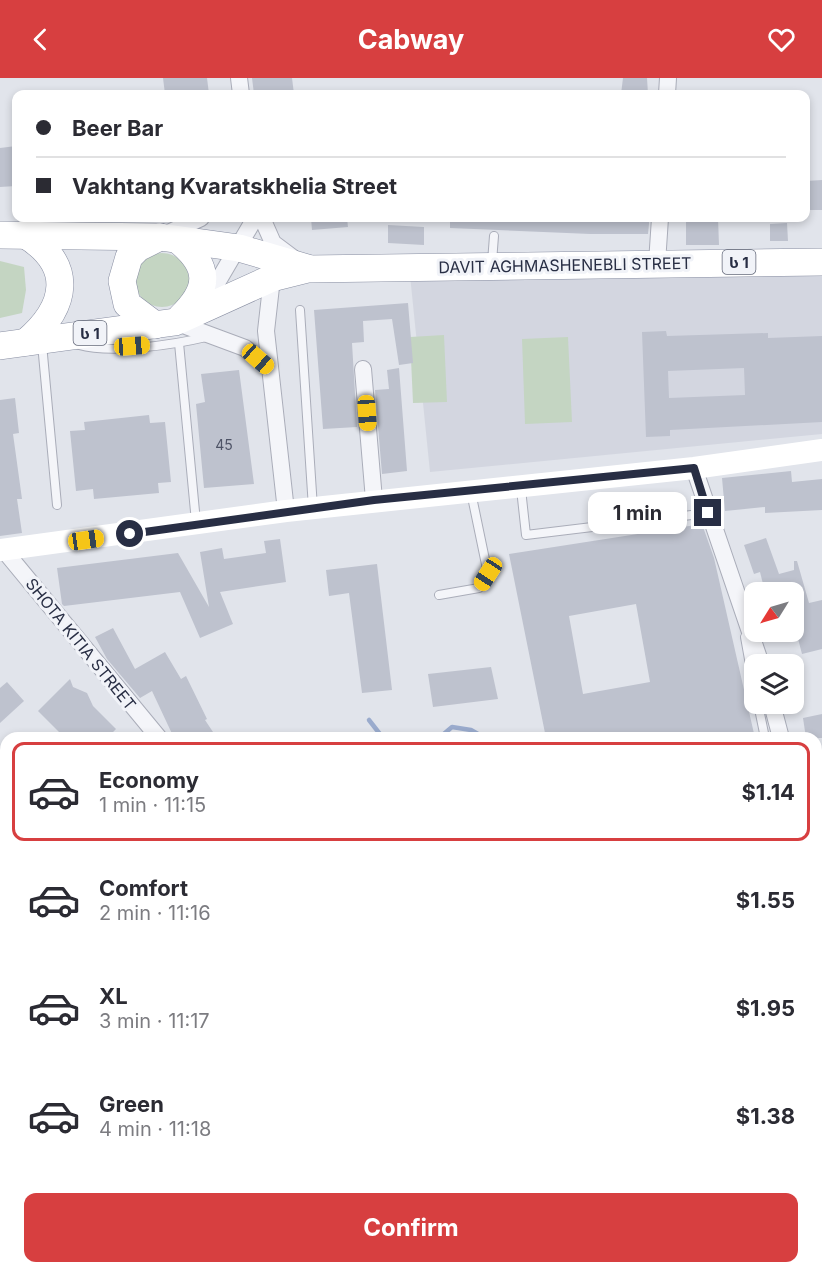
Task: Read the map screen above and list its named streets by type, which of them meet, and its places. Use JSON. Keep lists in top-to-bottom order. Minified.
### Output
{"streets":{"highway":["ს 1","DAVIT AGHMASHENEBLI STREET"],"street":["SHOTA KITIA STREET"]},"crossings":[["ს 1","DAVIT AGHMASHENEBLI STREET"]],"house_numbers":["45"],"north":"bottom left","page":{"header":"Cabway","banner":["Beer Bar","Vakhtang Kvaratskhelia Street"],"bubble":"1 min","list":[{"name":"Economy","note":"1 min · 11:15","value":"$1.14"},{"name":"Comfort","note":"2 min · 11:16","value":"$1.55"},{"name":"XL","note":"3 min · 11:17","value":"$1.95"},{"name":"Green","note":"4 min · 11:18","value":"$1.38"}],"buttons":"Confirm"}}
